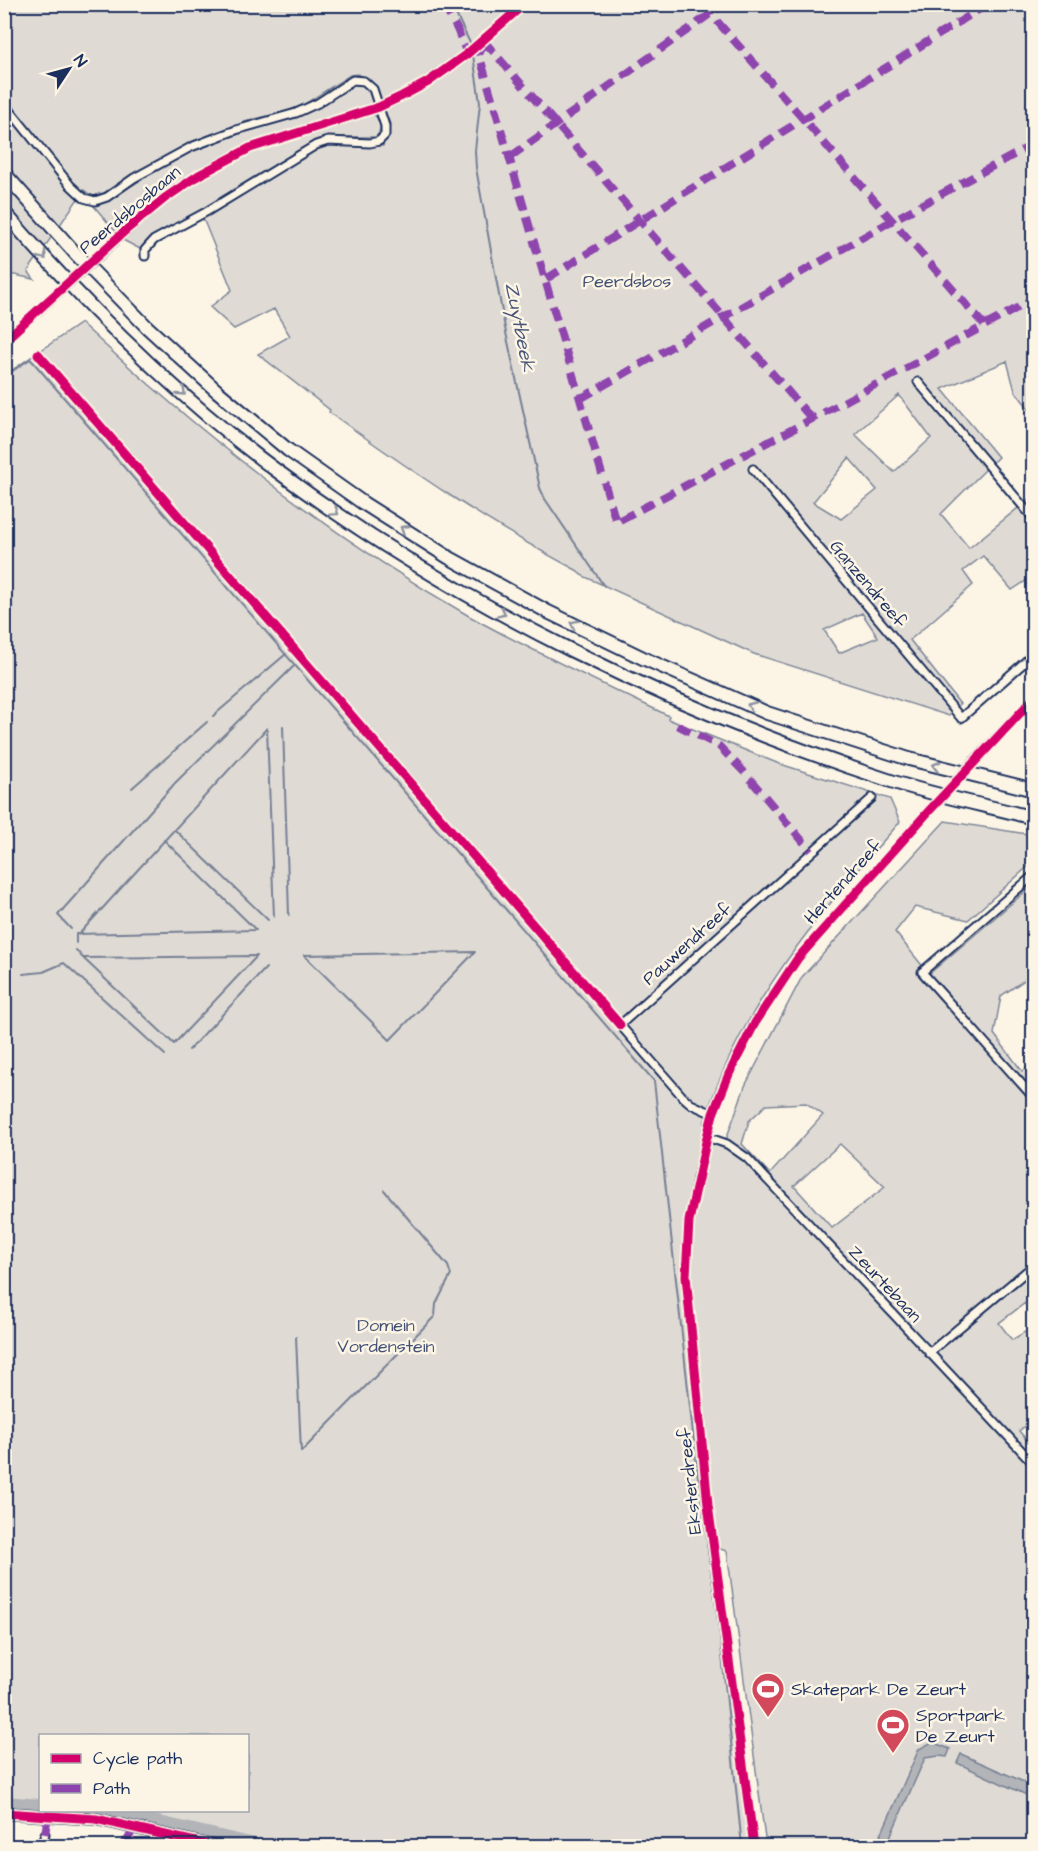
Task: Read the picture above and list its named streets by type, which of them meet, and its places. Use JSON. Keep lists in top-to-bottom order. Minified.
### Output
{"streets":{"street":["Peerdsbosbaan","Ganzendreef","Hertendreef","Pauwendreef","Zeurtebaan","Eksterdreef"]},"crossings":[["Hertendreef","Pauwendreef"],["Hertendreef","Eksterdreef"],["Pauwendreef","Eksterdreef"],["Zeurtebaan","Eksterdreef"]],"water":["Zuytbeek"],"parks":["Peerdsbos","Domein Vordenstein"],"places":{"sports":["Skatepark De Zeurt","Sportpark De Zeurt"]},"legend":["Cycle path","Path"],"north":"top right"}
